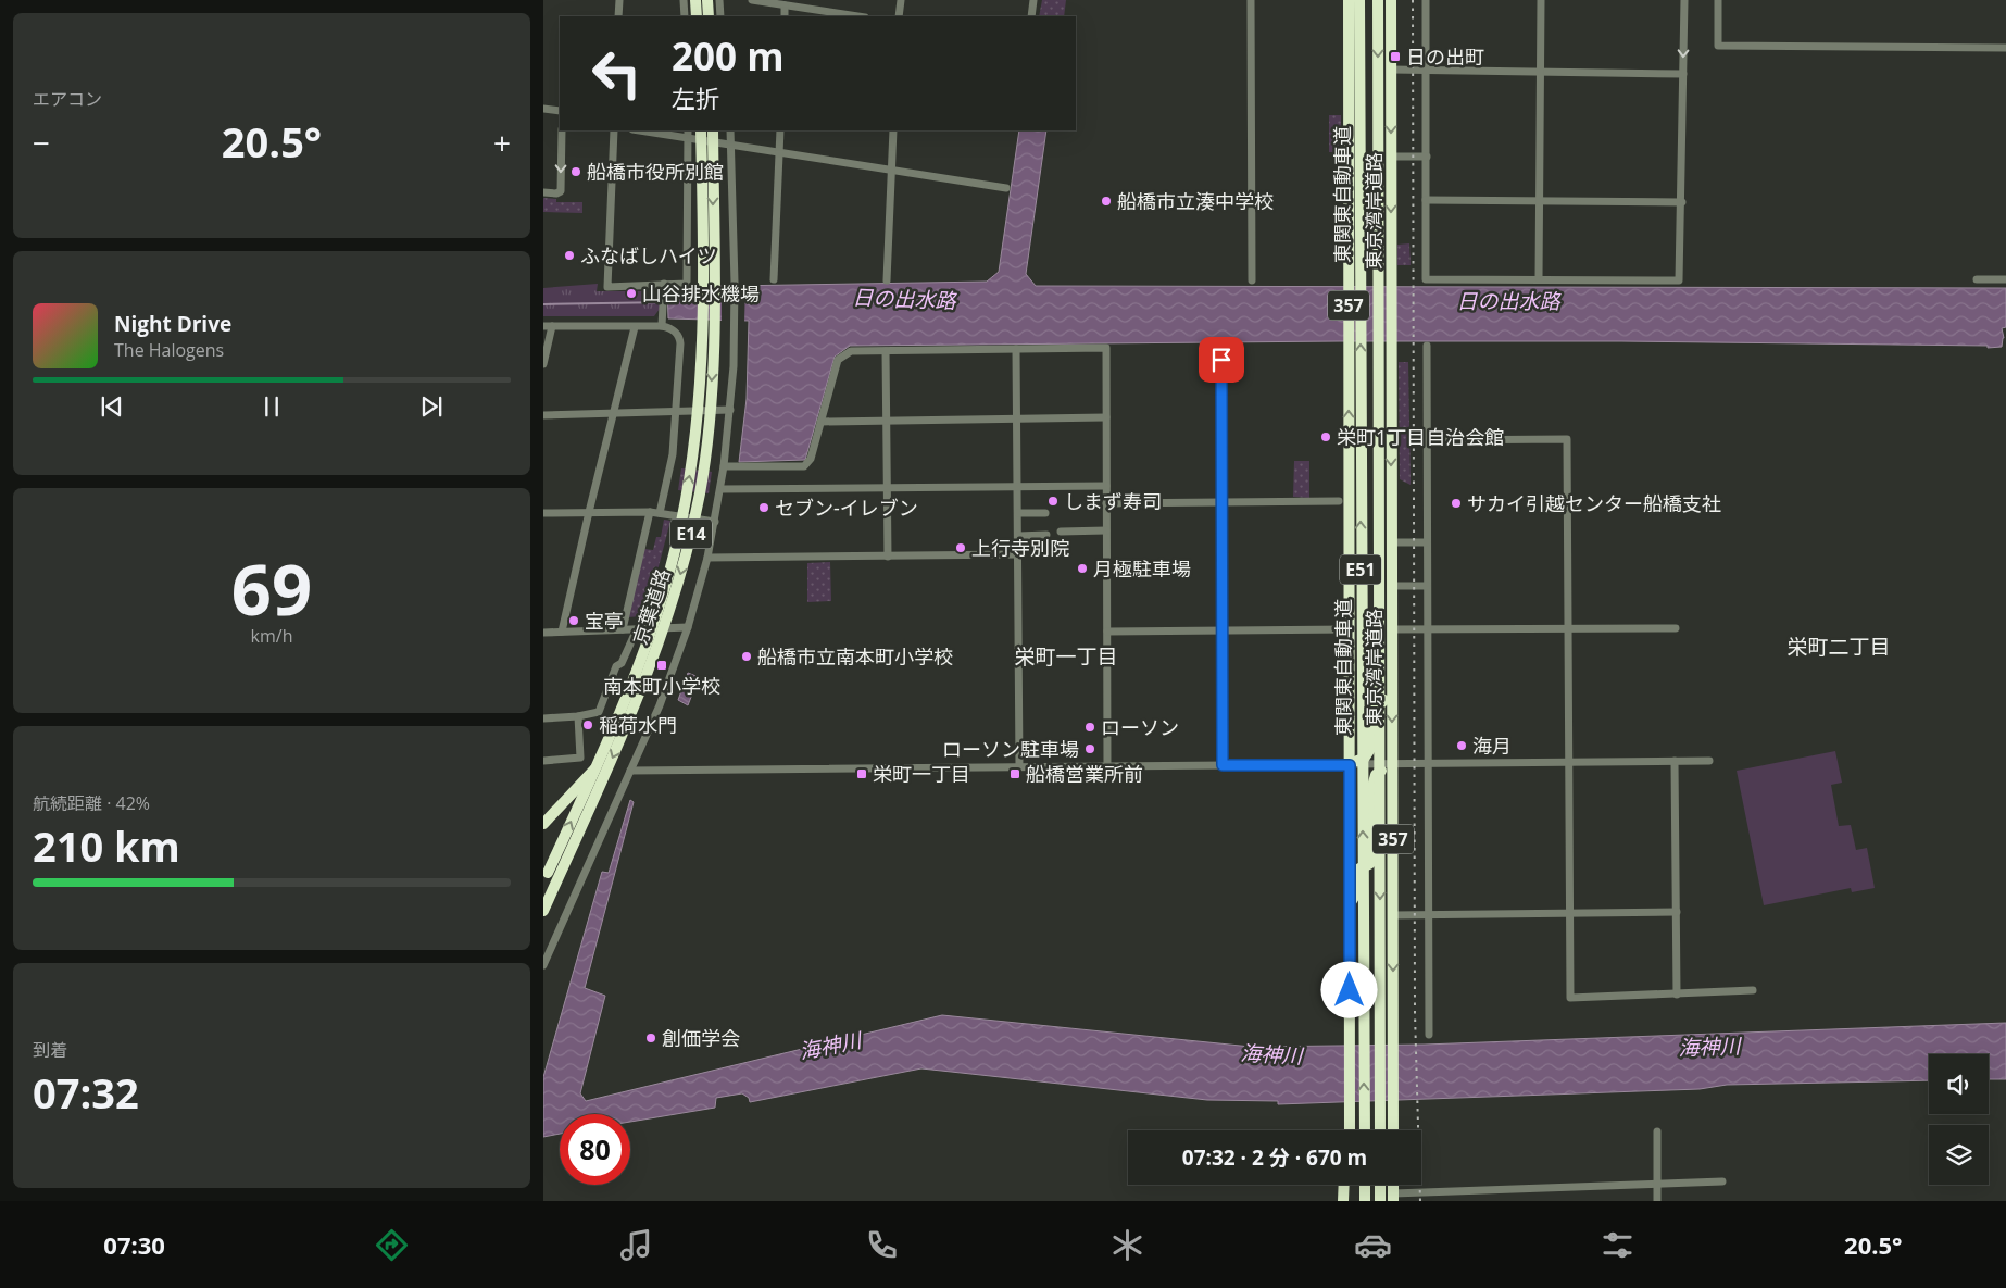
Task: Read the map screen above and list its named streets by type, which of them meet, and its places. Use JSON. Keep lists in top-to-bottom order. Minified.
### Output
{"streets":{"highway":["東関東自動車道","東京湾岸道路","357","E14","E51","京葉道路"]},"districts":["栄町二丁目","栄町一丁目"],"water":["日の出水路","海神川"],"places":{"transit":["日の出町","南本町小学校","栄町一丁目","船橋営業所前"],"other":["船橋市役所別館","船橋市立湊中学校","ふなばしハイツ","山谷排水機場","栄町1丁目自治会館","しまず寿司","サカイ引越センター船橋支社","セブン-イレブン","上行寺別院","月極駐車場","宝亭","船橋市立南本町小学校","稲荷水門","ローソン","海月","ローソン駐車場","創価学会"]},"page":{"tile":["エアコン",["69","km/h"],["航続距離 · 42%","210 km"],["到着","07:32"]],"turn":["200 m","左折"],"heat":["−","20.5°","+"],"song":["Night Drive","The Halogens"],"limit":"80","trip":"07:32 · 2 分 · 670 m","tabs":["07:30","20.5°"]}}
